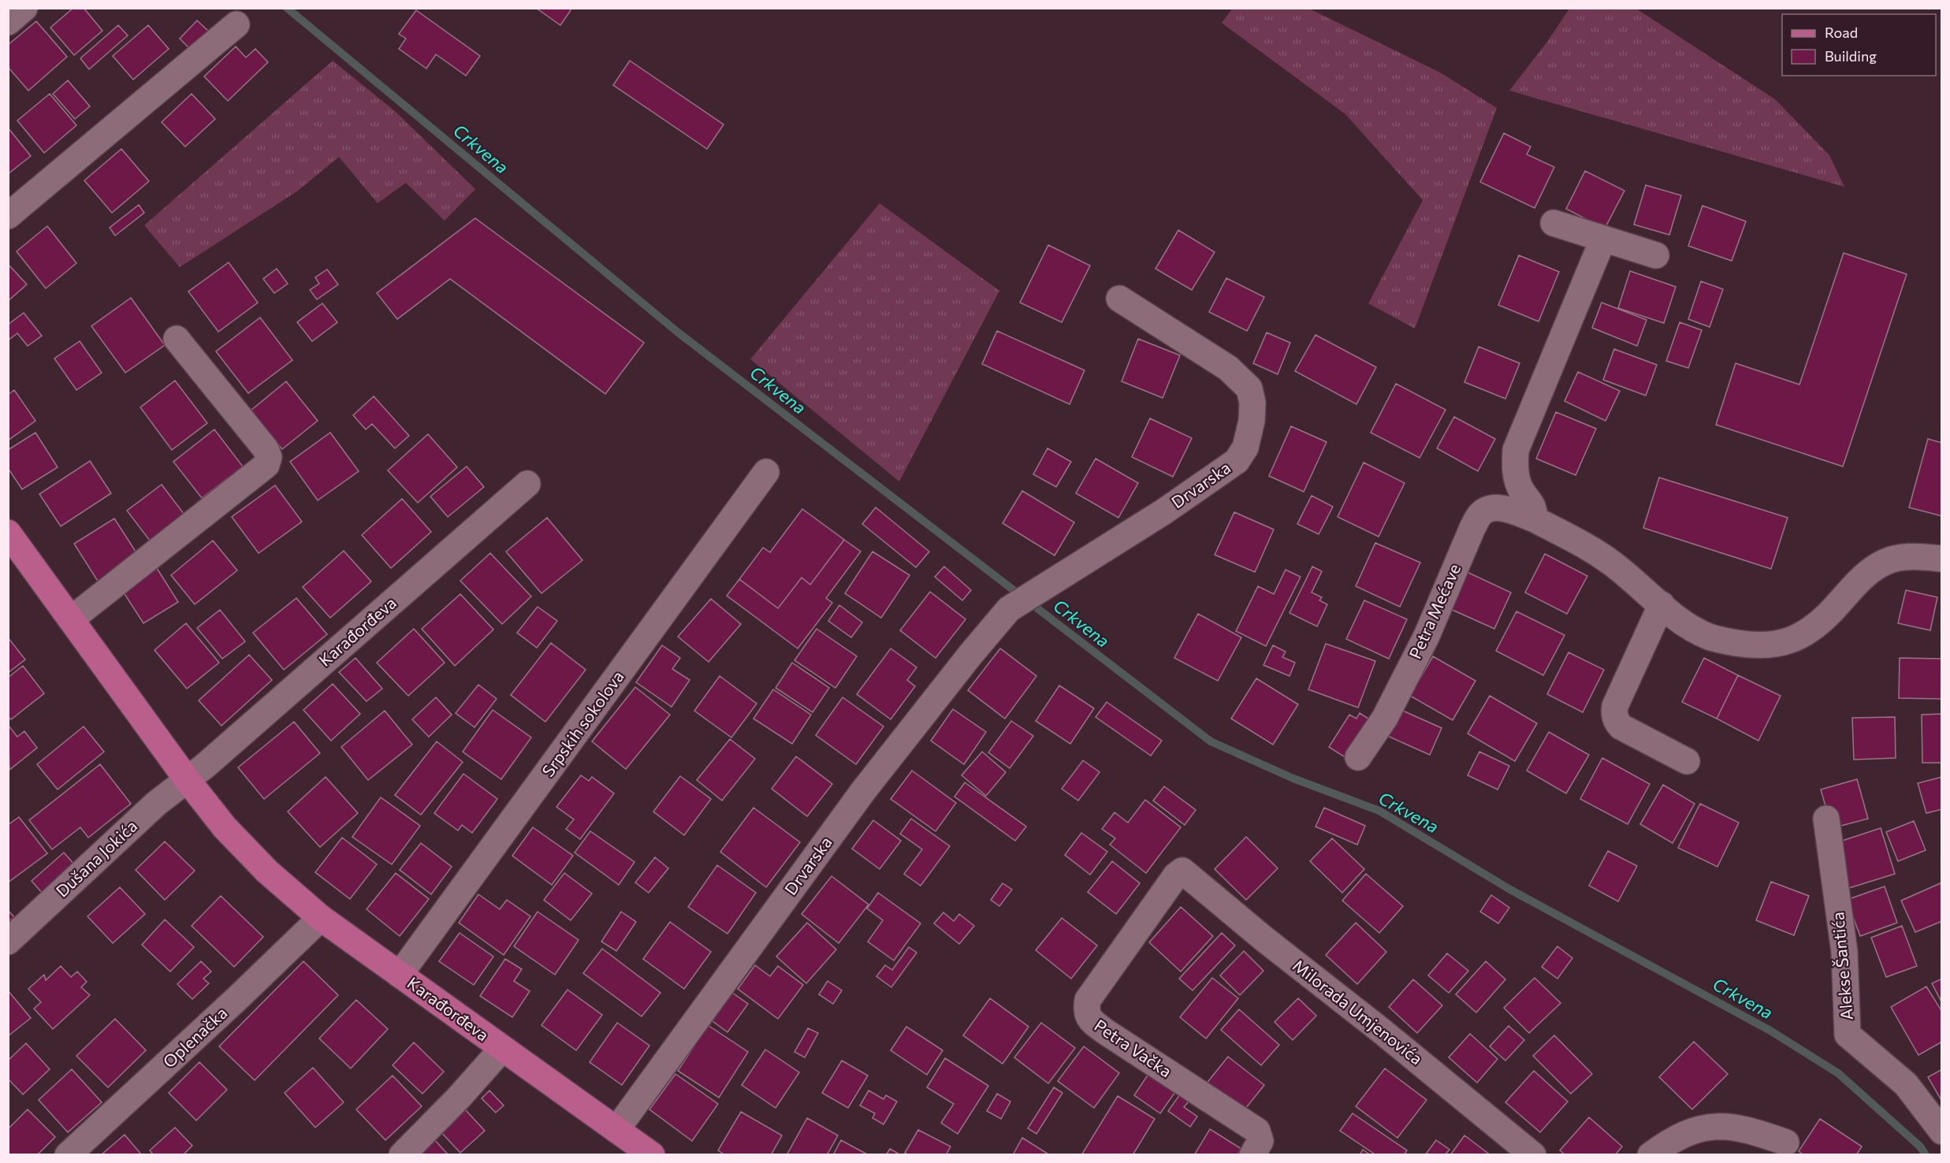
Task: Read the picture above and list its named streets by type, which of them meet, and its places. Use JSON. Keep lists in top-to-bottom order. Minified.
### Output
{"streets":{"main road":["Karađorđeva"],"street":["Drvarska","Petra Mećave","Srpskih sokolova","Dušana Jokića","Alekse Šantića","Milorada Umjenovića","Oplenačka","Petra Vačka"]},"crossings":[["Drvarska","Karađorđeva"],["Karađorđeva","Srpskih sokolova"],["Karađorđeva","Dušana Jokića"],["Karađorđeva","Oplenačka"],["Milorada Umjenovića","Petra Vačka"]],"water":["Crkvena"],"legend":["Road","Building"]}
